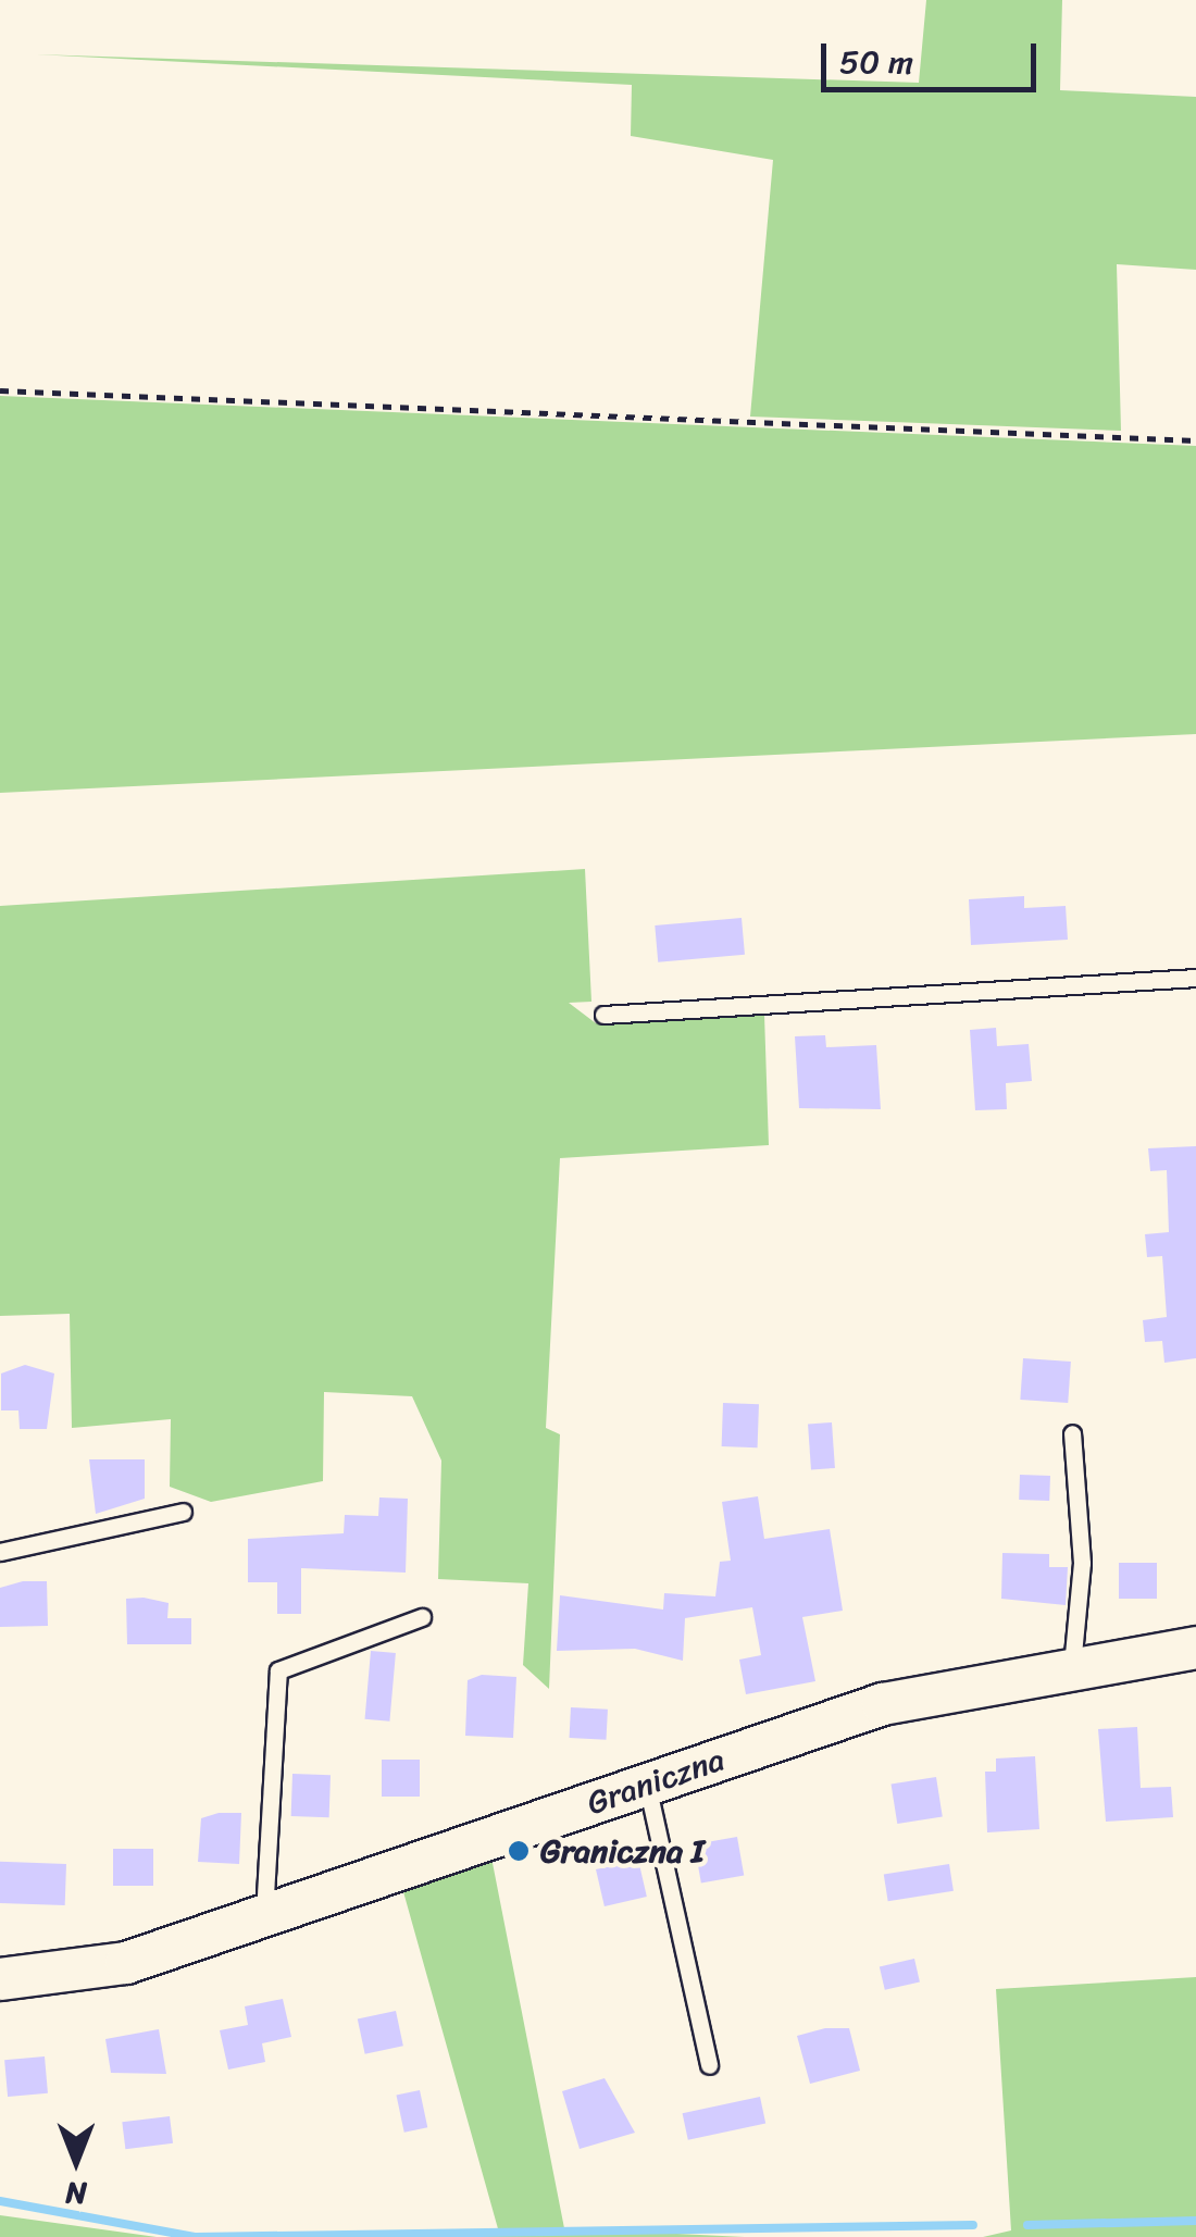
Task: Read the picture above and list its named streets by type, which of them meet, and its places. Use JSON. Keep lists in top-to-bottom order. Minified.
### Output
{"streets":{"street":["Graniczna"]},"places":["Graniczna I"],"scale_bar":"50 m","north":"bottom"}
